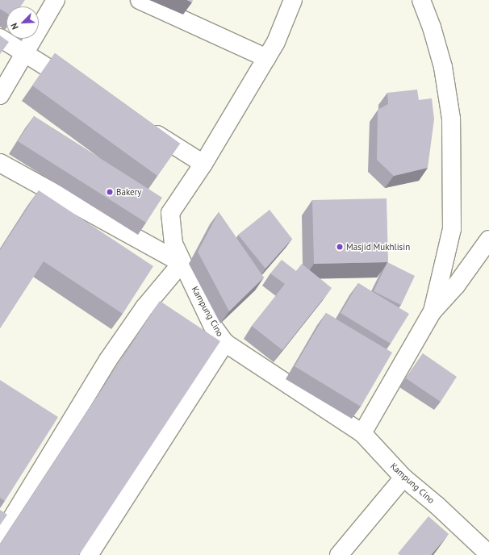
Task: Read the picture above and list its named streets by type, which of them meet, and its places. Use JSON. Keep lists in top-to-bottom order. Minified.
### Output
{"streets":{"street":["Kampung Cino"]},"places":["Bakery","Masjid Mukhlisin"],"north":"bottom left"}
